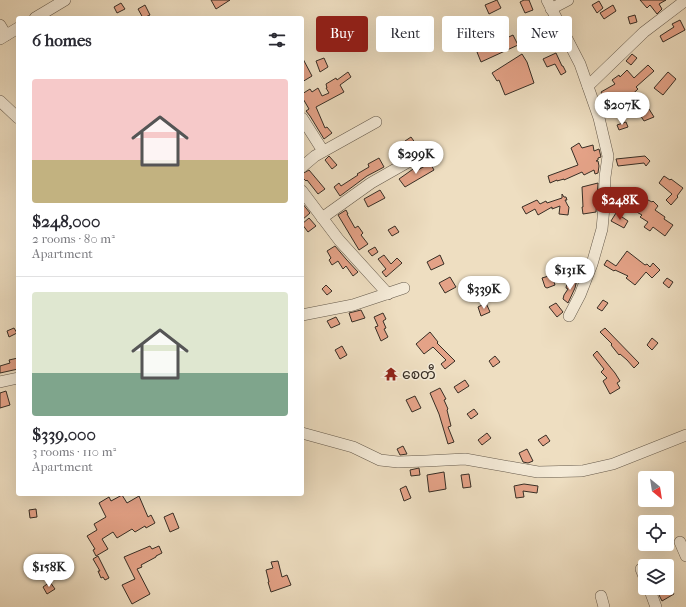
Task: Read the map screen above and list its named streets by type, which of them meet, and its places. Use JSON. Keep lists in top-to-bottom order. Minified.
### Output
{"places":{"temple":["စေတီ"]},"north":"bottom right","page":{"chip":["Buy","Rent","Filters","New"],"heading":"6 homes","list":[{"name":"$248,000","note":"2 rooms · 80 m² · Apartment"},{"name":"$339,000","note":"3 rooms · 110 m² · Apartment"}],"price":["$207K","$299K","$248K","$131K","$339K","$158K"]}}
